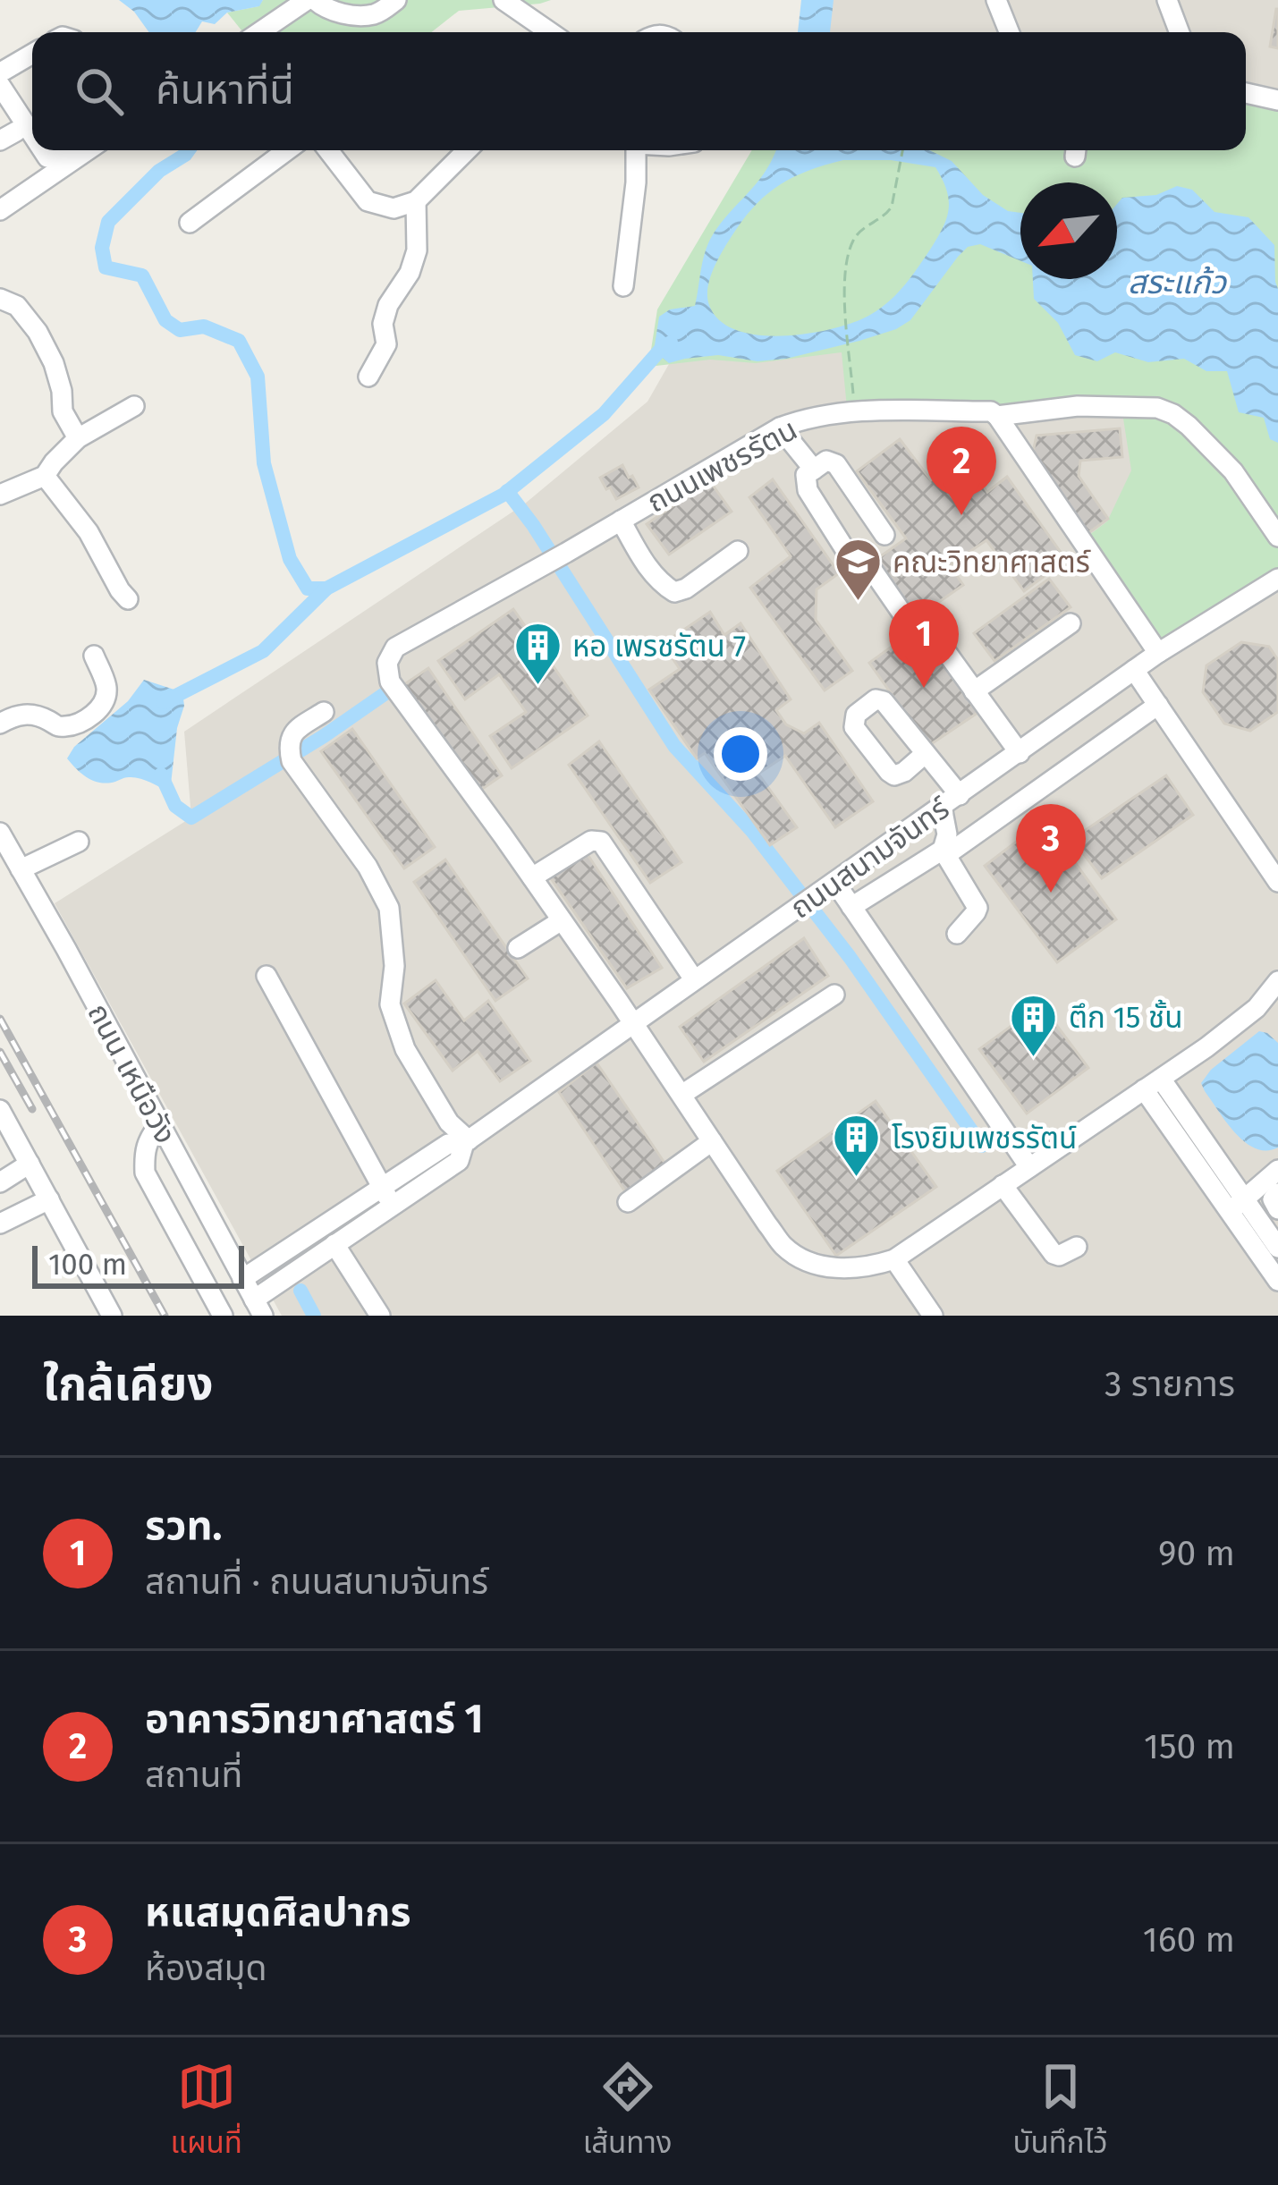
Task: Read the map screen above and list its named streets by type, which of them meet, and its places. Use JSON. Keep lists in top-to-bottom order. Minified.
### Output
{"streets":{"street":["ถนนเพชรรัตน","ถนนสนามจันทร์","ถนน เหนือวัง"]},"crossings":[["ถนนเพชรรัตน","ถนนสนามจันทร์"],["ถนนสนามจันทร์","ถนน เหนือวัง"]],"water":["สระแก้ว"],"places":{"school or university":["คณะวิทยาศาสตร์"],"building":["หอ เพรชรัตน 7","ตึก 15 ชั้น","โรงยิมเพชรรัตน์"]},"scale_bar":"100 m","north":"bottom left","page":{"search":"ค้นหาที่นี่","pins":["2","1","3"],"scale":"100 m","heading":["ใกล้เคียง","3 รายการ"],"list":[{"mark":"1","name":"รวท.","note":"สถานที่ · ถนนสนามจันทร์","value":"90 m"},{"mark":"2","name":"อาคารวิทยาศาสตร์ 1","note":"สถานที่","value":"150 m"},{"mark":"3","name":"หแสมุดศิลปากร","note":"ห้องสมุด","value":"160 m"}],"nav":["แผนที่","เส้นทาง","บันทึกไว้"]}}
